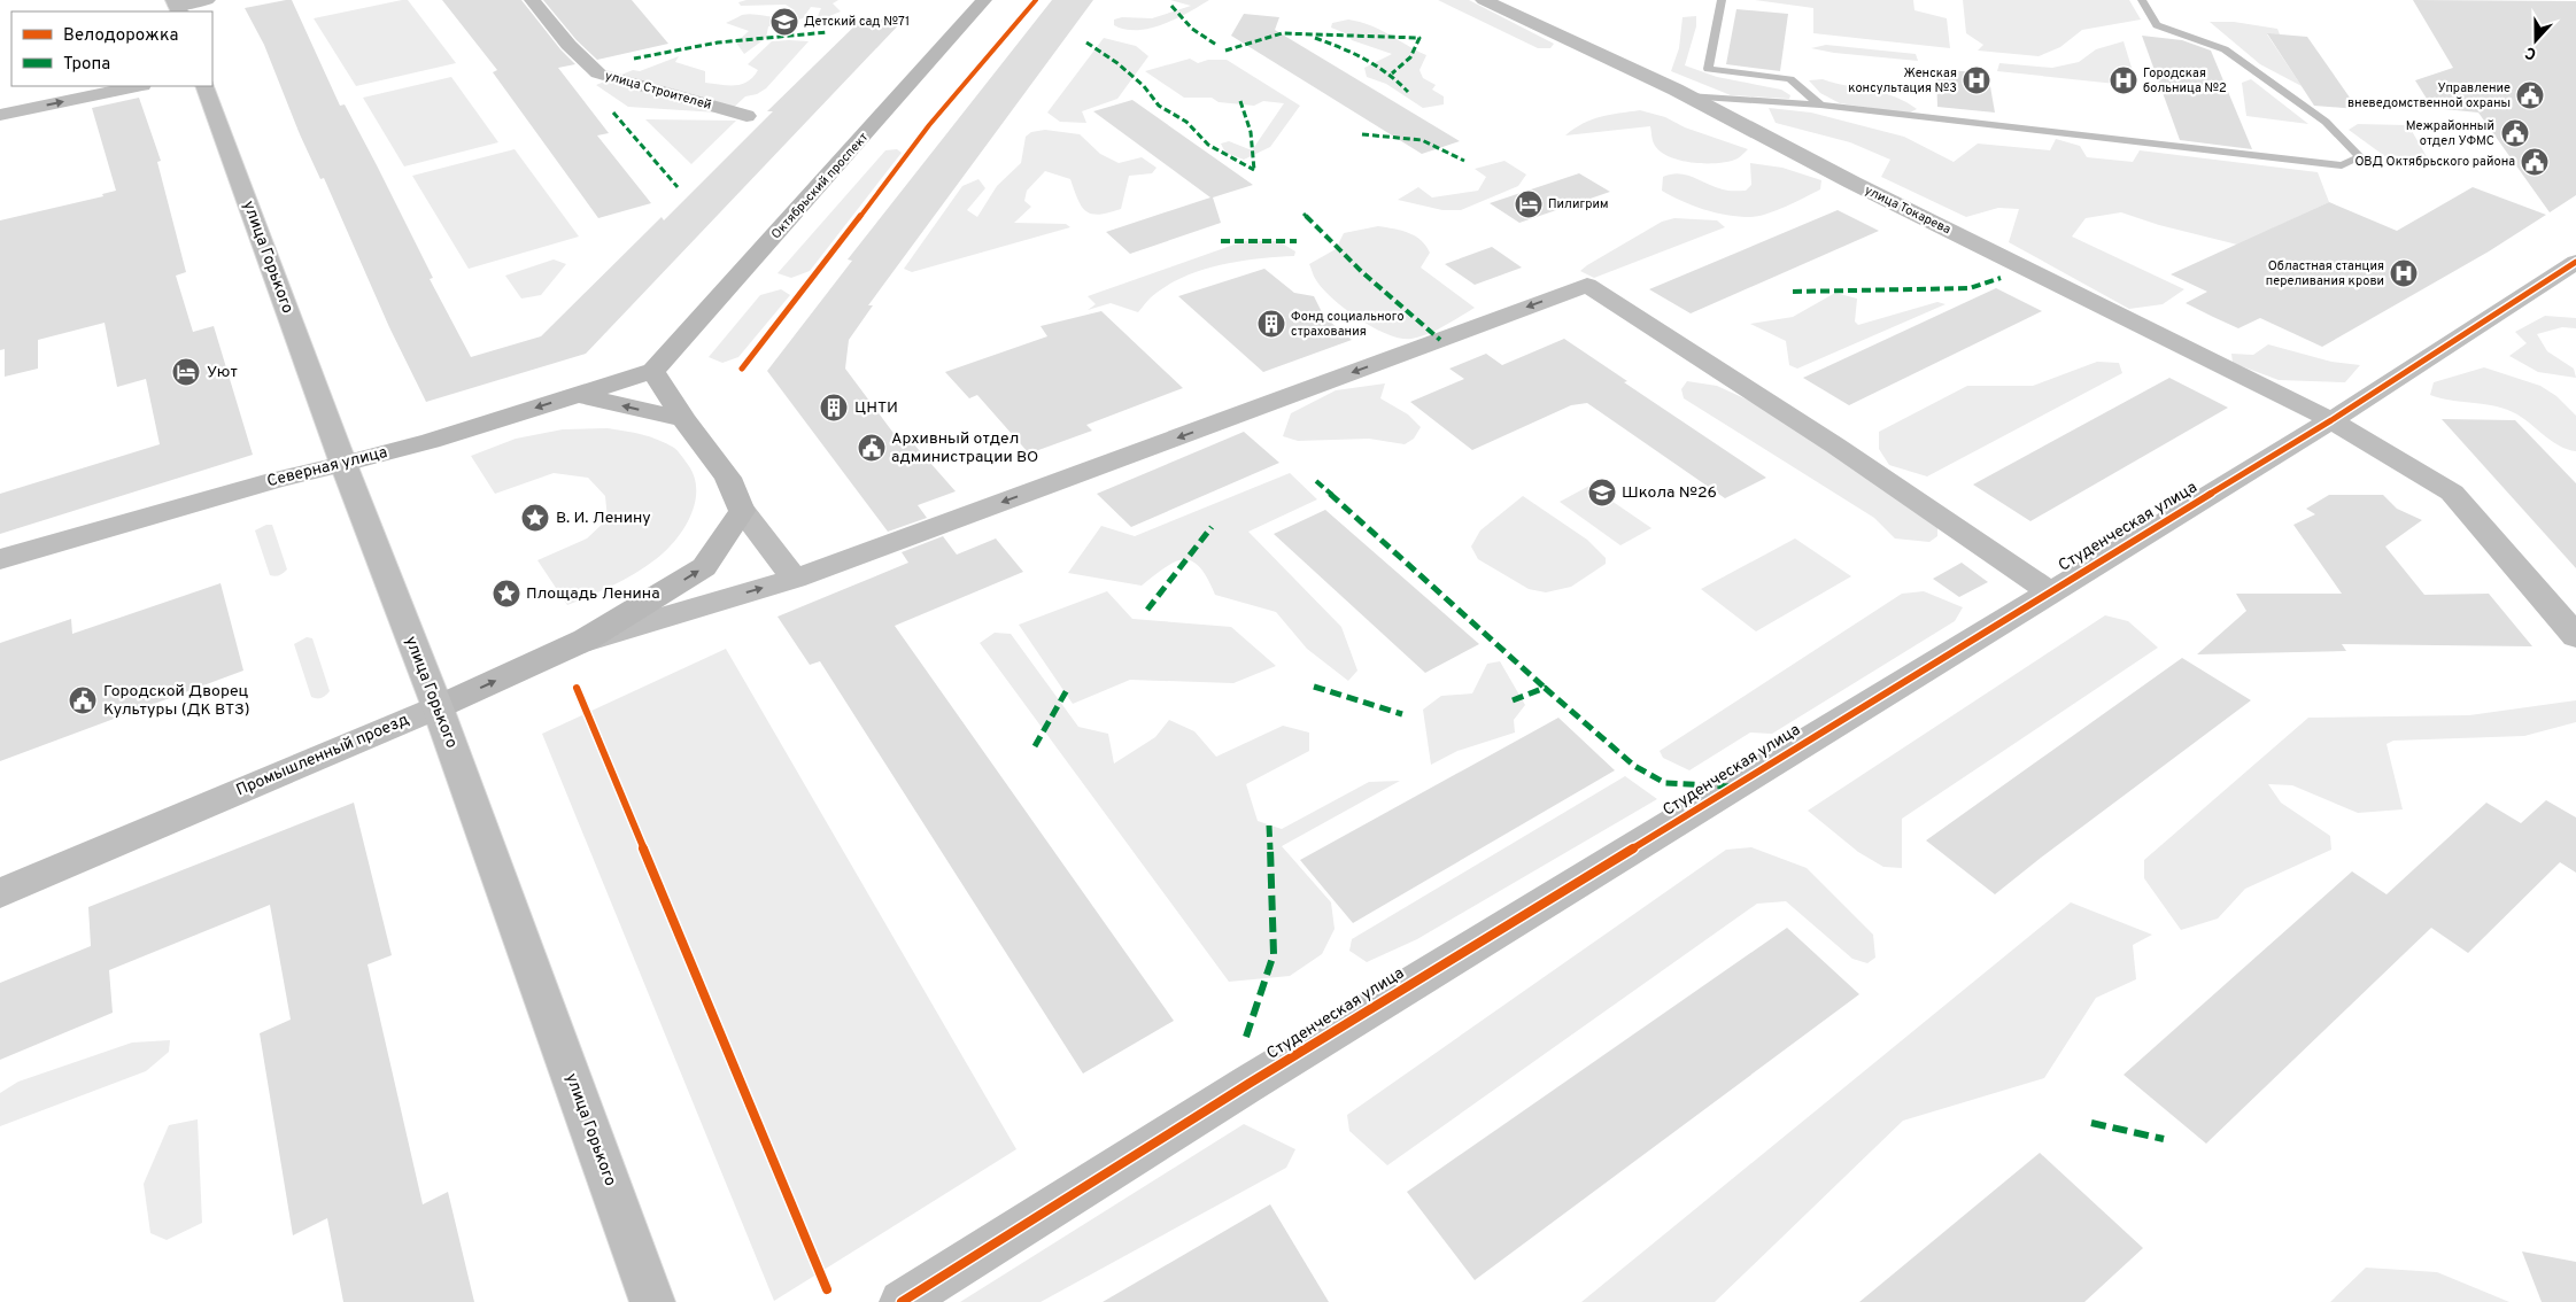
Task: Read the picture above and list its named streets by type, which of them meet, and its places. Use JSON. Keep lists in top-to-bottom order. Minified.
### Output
{"streets":{"main road":["Октябрьский проспект","Северная улица","Промышленный проезд"],"street":["улица Строителей","улица Токарева","улица Горького","Студенческая улица"]},"crossings":[["Октябрьский проспект","Северная улица"],["улица Токарева","Студенческая улица"],["улица Горького","Северная улица"],["улица Горького","Промышленный проезд"]],"one_way":["Северная улица","Промышленный проезд"],"places":{"school or university":["Детский сад №71","Школа №26"],"hospital":["Женская консультация №3","Городская больница №2","Областная станция переливания крови"],"public building":["Управление вневедомственной охраны","Межрайонный отдел УФМС","ОВД Октябрьского района","Архивный отдел администрации ВО","Городской Дворец Культуры (ДК ВТЗ)"],"hotel":["Пилигрим","Уют"],"building":["Фонд социального страхования","ЦНТИ"],"place":["В. И. Ленину","Площадь Ленина"]},"legend":["Велодорожка","Тропа"],"north":"bottom"}
